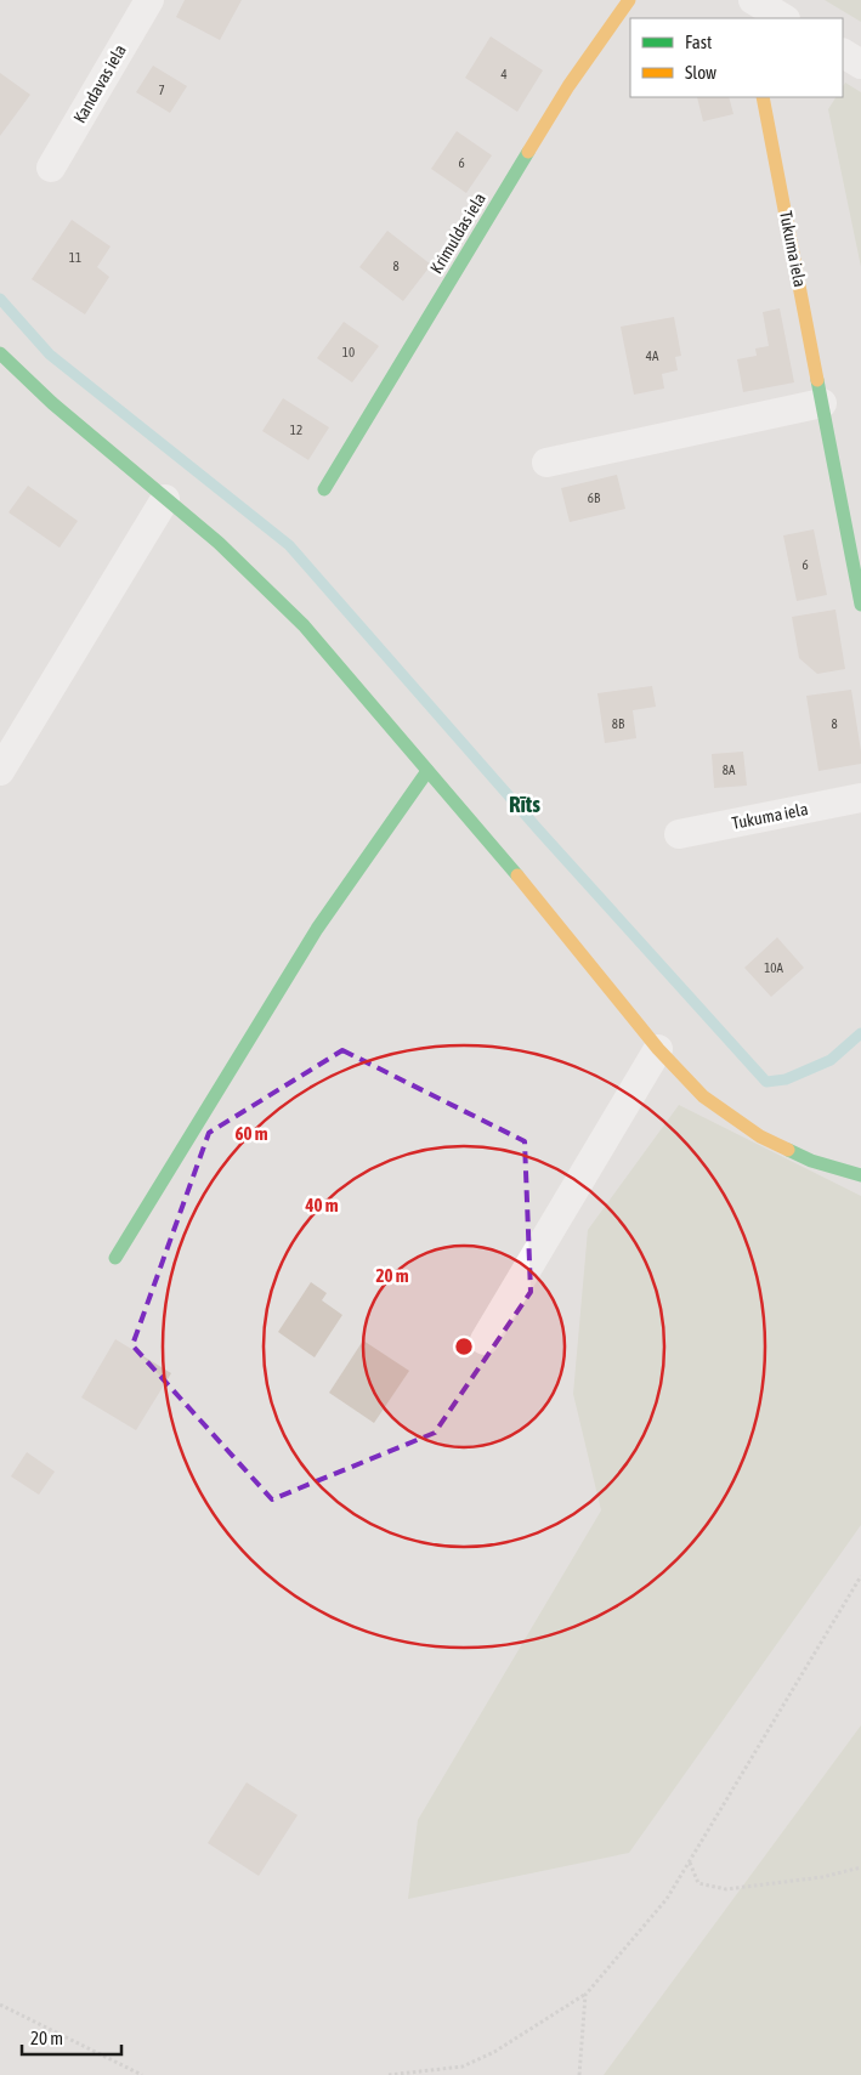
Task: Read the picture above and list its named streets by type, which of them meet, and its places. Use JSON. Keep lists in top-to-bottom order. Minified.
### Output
{"streets":{"street":["Kandavas iela","Krimuldas iela","Tukuma iela"]},"districts":["Rīts"],"house_numbers":["4","7","6","11","8","10","4A","12","6B","6","8B","8","8A","10A"],"legend":["Fast","Slow"],"scale_bar":"20 m","rings":["60 m","40 m","20 m"]}
